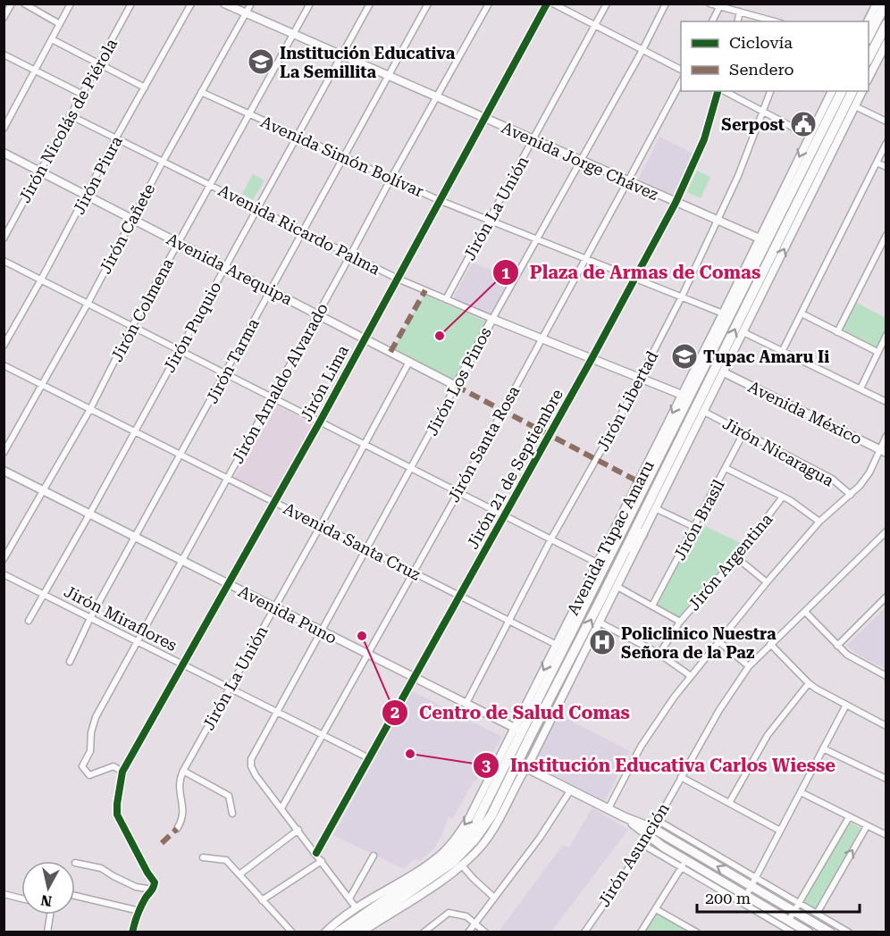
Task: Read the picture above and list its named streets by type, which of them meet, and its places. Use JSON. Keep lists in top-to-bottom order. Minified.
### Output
{"streets":{"highway":["Avenida Túpac Amaru"],"main road":["Avenida Jorge Chávez","Avenida Ricardo Palma","Avenida Arequipa","Jirón Los Pinos","Avenida México","Avenida Puno"],"street":["Jirón Nicolás de Piérola","Avenida Simón Bolívar","Jirón Piura","Jirón La Unión","Jirón Cañete","Jirón Colmena","Jirón Puquio","Jirón Tarma","Jirón Arnaldo Alvarado","Jirón Lima","Jirón Libertad","Jirón Santa Rosa","Jirón Nicaragua","Jirón 21 de Septiembre","Jirón Brasil","Avenida Santa Cruz","Jirón Argentina","Jirón Miraflores","Jirón Asunción"]},"crossings":[["Jirón Nicolás de Piérola","Avenida Ricardo Palma"],["Jirón Nicolás de Piérola","Avenida Arequipa"],["Avenida Simón Bolívar","Jirón La Unión"],["Avenida Simón Bolívar","Jirón Cañete"],["Avenida Simón Bolívar","Jirón Colmena"],["Avenida Simón Bolívar","Jirón Puquio"],["Avenida Simón Bolívar","Jirón Tarma"],["Avenida Simón Bolívar","Jirón Los Pinos"],["Avenida Simón Bolívar","Jirón Arnaldo Alvarado"],["Avenida Simón Bolívar","Jirón Lima"],["Avenida Simón Bolívar","Jirón Libertad"],["Avenida Simón Bolívar","Jirón Santa Rosa"],["Avenida Simón Bolívar","Jirón 21 de Septiembre"],["Avenida Simón Bolívar","Avenida Túpac Amaru"],["Avenida Jorge Chávez","Jirón La Unión"],["Avenida Jorge Chávez","Jirón Cañete"],["Avenida Jorge Chávez","Jirón Colmena"],["Avenida Jorge Chávez","Jirón Puquio"],["Avenida Jorge Chávez","Jirón Tarma"],["Avenida Jorge Chávez","Jirón Los Pinos"],["Avenida Jorge Chávez","Jirón Arnaldo Alvarado"],["Avenida Jorge Chávez","Jirón Lima"],["Avenida Jorge Chávez","Jirón Libertad"],["Avenida Jorge Chávez","Jirón Santa Rosa"],["Avenida Jorge Chávez","Jirón 21 de Septiembre"],["Avenida Jorge Chávez","Avenida Túpac Amaru"],["Jirón Piura","Avenida Ricardo Palma"],["Jirón Piura","Avenida Arequipa"],["Jirón La Unión","Avenida Ricardo Palma"],["Jirón La Unión","Avenida Arequipa"],["Jirón La Unión","Avenida Santa Cruz"],["Jirón La Unión","Avenida Puno"],["Jirón La Unión","Jirón Miraflores"],["Jirón Cañete","Avenida Ricardo Palma"],["Jirón Cañete","Avenida Arequipa"],["Jirón Cañete","Avenida Santa Cruz"],["Avenida Ricardo Palma","Jirón Colmena"],["Avenida Ricardo Palma","Jirón Puquio"],["Avenida Ricardo Palma","Jirón Tarma"],["Avenida Ricardo Palma","Jirón Los Pinos"],["Avenida Ricardo Palma","Jirón Arnaldo Alvarado"],["Avenida Ricardo Palma","Jirón Lima"],["Avenida Ricardo Palma","Jirón Libertad"],["Avenida Ricardo Palma","Jirón Santa Rosa"],["Avenida Ricardo Palma","Jirón 21 de Septiembre"],["Avenida Ricardo Palma","Avenida Túpac Amaru"],["Avenida Arequipa","Jirón Colmena"],["Avenida Arequipa","Jirón Puquio"],["Avenida Arequipa","Jirón Tarma"],["Avenida Arequipa","Jirón Los Pinos"],["Avenida Arequipa","Jirón Arnaldo Alvarado"],["Avenida Arequipa","Jirón Lima"],["Jirón Colmena","Avenida Santa Cruz"],["Jirón Colmena","Avenida Puno"],["Jirón Puquio","Avenida Santa Cruz"],["Jirón Puquio","Avenida Puno"],["Jirón Puquio","Jirón Miraflores"],["Jirón Tarma","Avenida Santa Cruz"],["Jirón Tarma","Avenida Puno"],["Jirón Tarma","Jirón Miraflores"],["Jirón Los Pinos","Jirón Santa Rosa"],["Jirón Los Pinos","Avenida Santa Cruz"],["Jirón Los Pinos","Avenida Puno"],["Jirón Los Pinos","Jirón Miraflores"],["Jirón Arnaldo Alvarado","Jirón Lima"],["Jirón Arnaldo Alvarado","Avenida Santa Cruz"],["Jirón Arnaldo Alvarado","Avenida Puno"],["Jirón Arnaldo Alvarado","Jirón Miraflores"],["Jirón Lima","Avenida Santa Cruz"],["Jirón Lima","Avenida Puno"],["Jirón Lima","Jirón Miraflores"],["Jirón Libertad","Avenida Santa Cruz"],["Jirón Libertad","Avenida Puno"],["Avenida México","Avenida Túpac Amaru"],["Jirón Santa Rosa","Avenida Santa Cruz"],["Jirón Santa Rosa","Avenida Puno"],["Jirón Santa Rosa","Jirón Miraflores"],["Jirón Nicaragua","Jirón Brasil"],["Jirón Nicaragua","Avenida Túpac Amaru"],["Jirón 21 de Septiembre","Avenida Santa Cruz"],["Jirón 21 de Septiembre","Avenida Puno"],["Jirón 21 de Septiembre","Jirón Miraflores"],["Avenida Túpac Amaru","Avenida Santa Cruz"],["Avenida Túpac Amaru","Avenida Puno"]],"places":{"school or university":["Institución Educativa La Semillita","Tupac Amaru Ii"],"public building":["Serpost"],"other":["Plaza de Armas de Comas","Centro de Salud Comas","Institución Educativa Carlos Wiesse"],"hospital":["Policlinico Nuestra Señora de la Paz"]},"legend":["Ciclovía","Sendero"],"scale_bar":"200 m","north":"bottom"}
